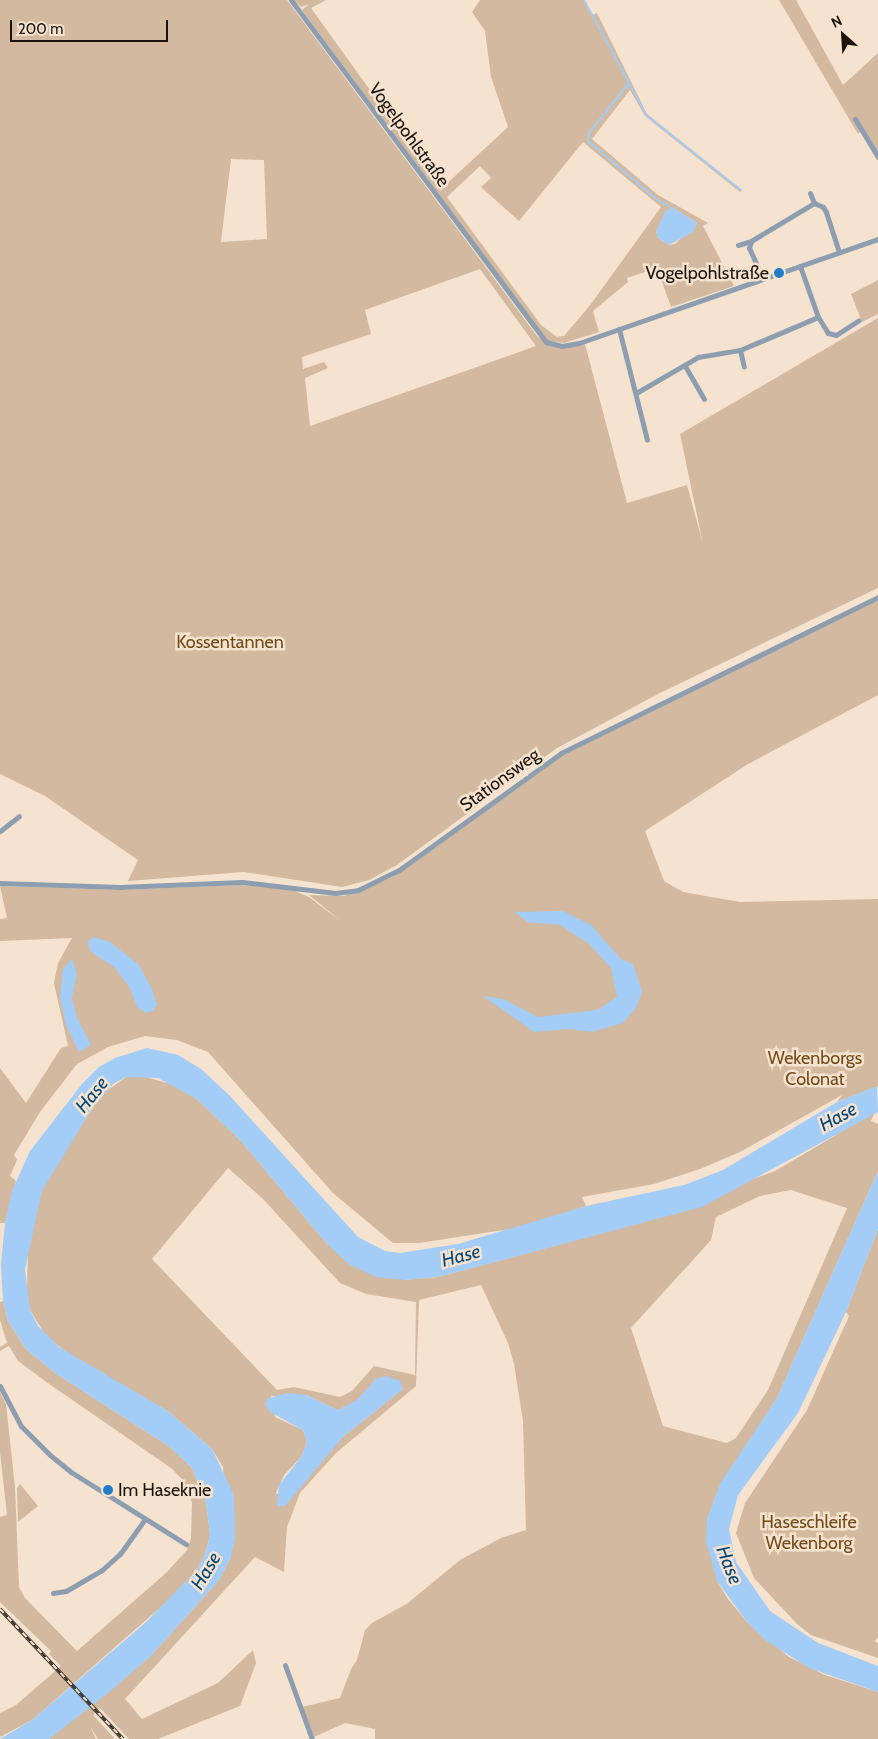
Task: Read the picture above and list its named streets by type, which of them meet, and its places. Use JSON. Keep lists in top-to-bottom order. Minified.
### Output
{"streets":{"street":["Vogelpohlstraße","Stationsweg"]},"water":["Hase"],"parks":["Kossentannen","Wekenborgs Colonat","Haseschleife Wekenborg"],"places":["Vogelpohlstraße","Im Haseknie"],"scale_bar":"200 m","north":"top left"}
